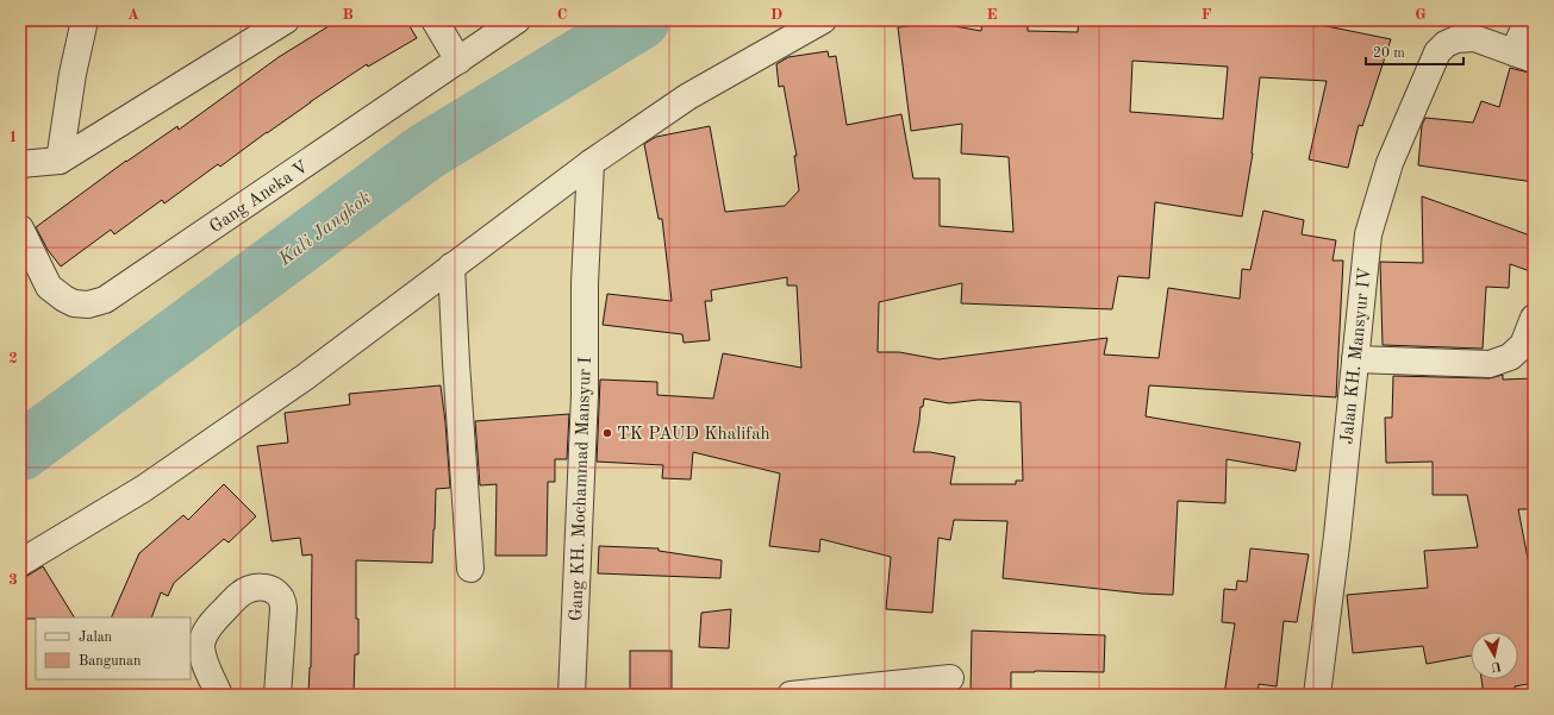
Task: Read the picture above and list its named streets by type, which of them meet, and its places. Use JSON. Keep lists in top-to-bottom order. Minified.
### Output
{"streets":{"street":["Gang Aneka V","Jalan KH. Mansyur IV","Gang KH. Mochammad Mansyur I"]},"water":["Kali Jangkok"],"places":["TK PAUD Khalifah"],"legend":["Jalan","Bangunan"],"scale_bar":"20 m","north":"bottom","grid":{"columns":["A","B","C","D","E","F","G"],"rows":["1","2","3"]}}
